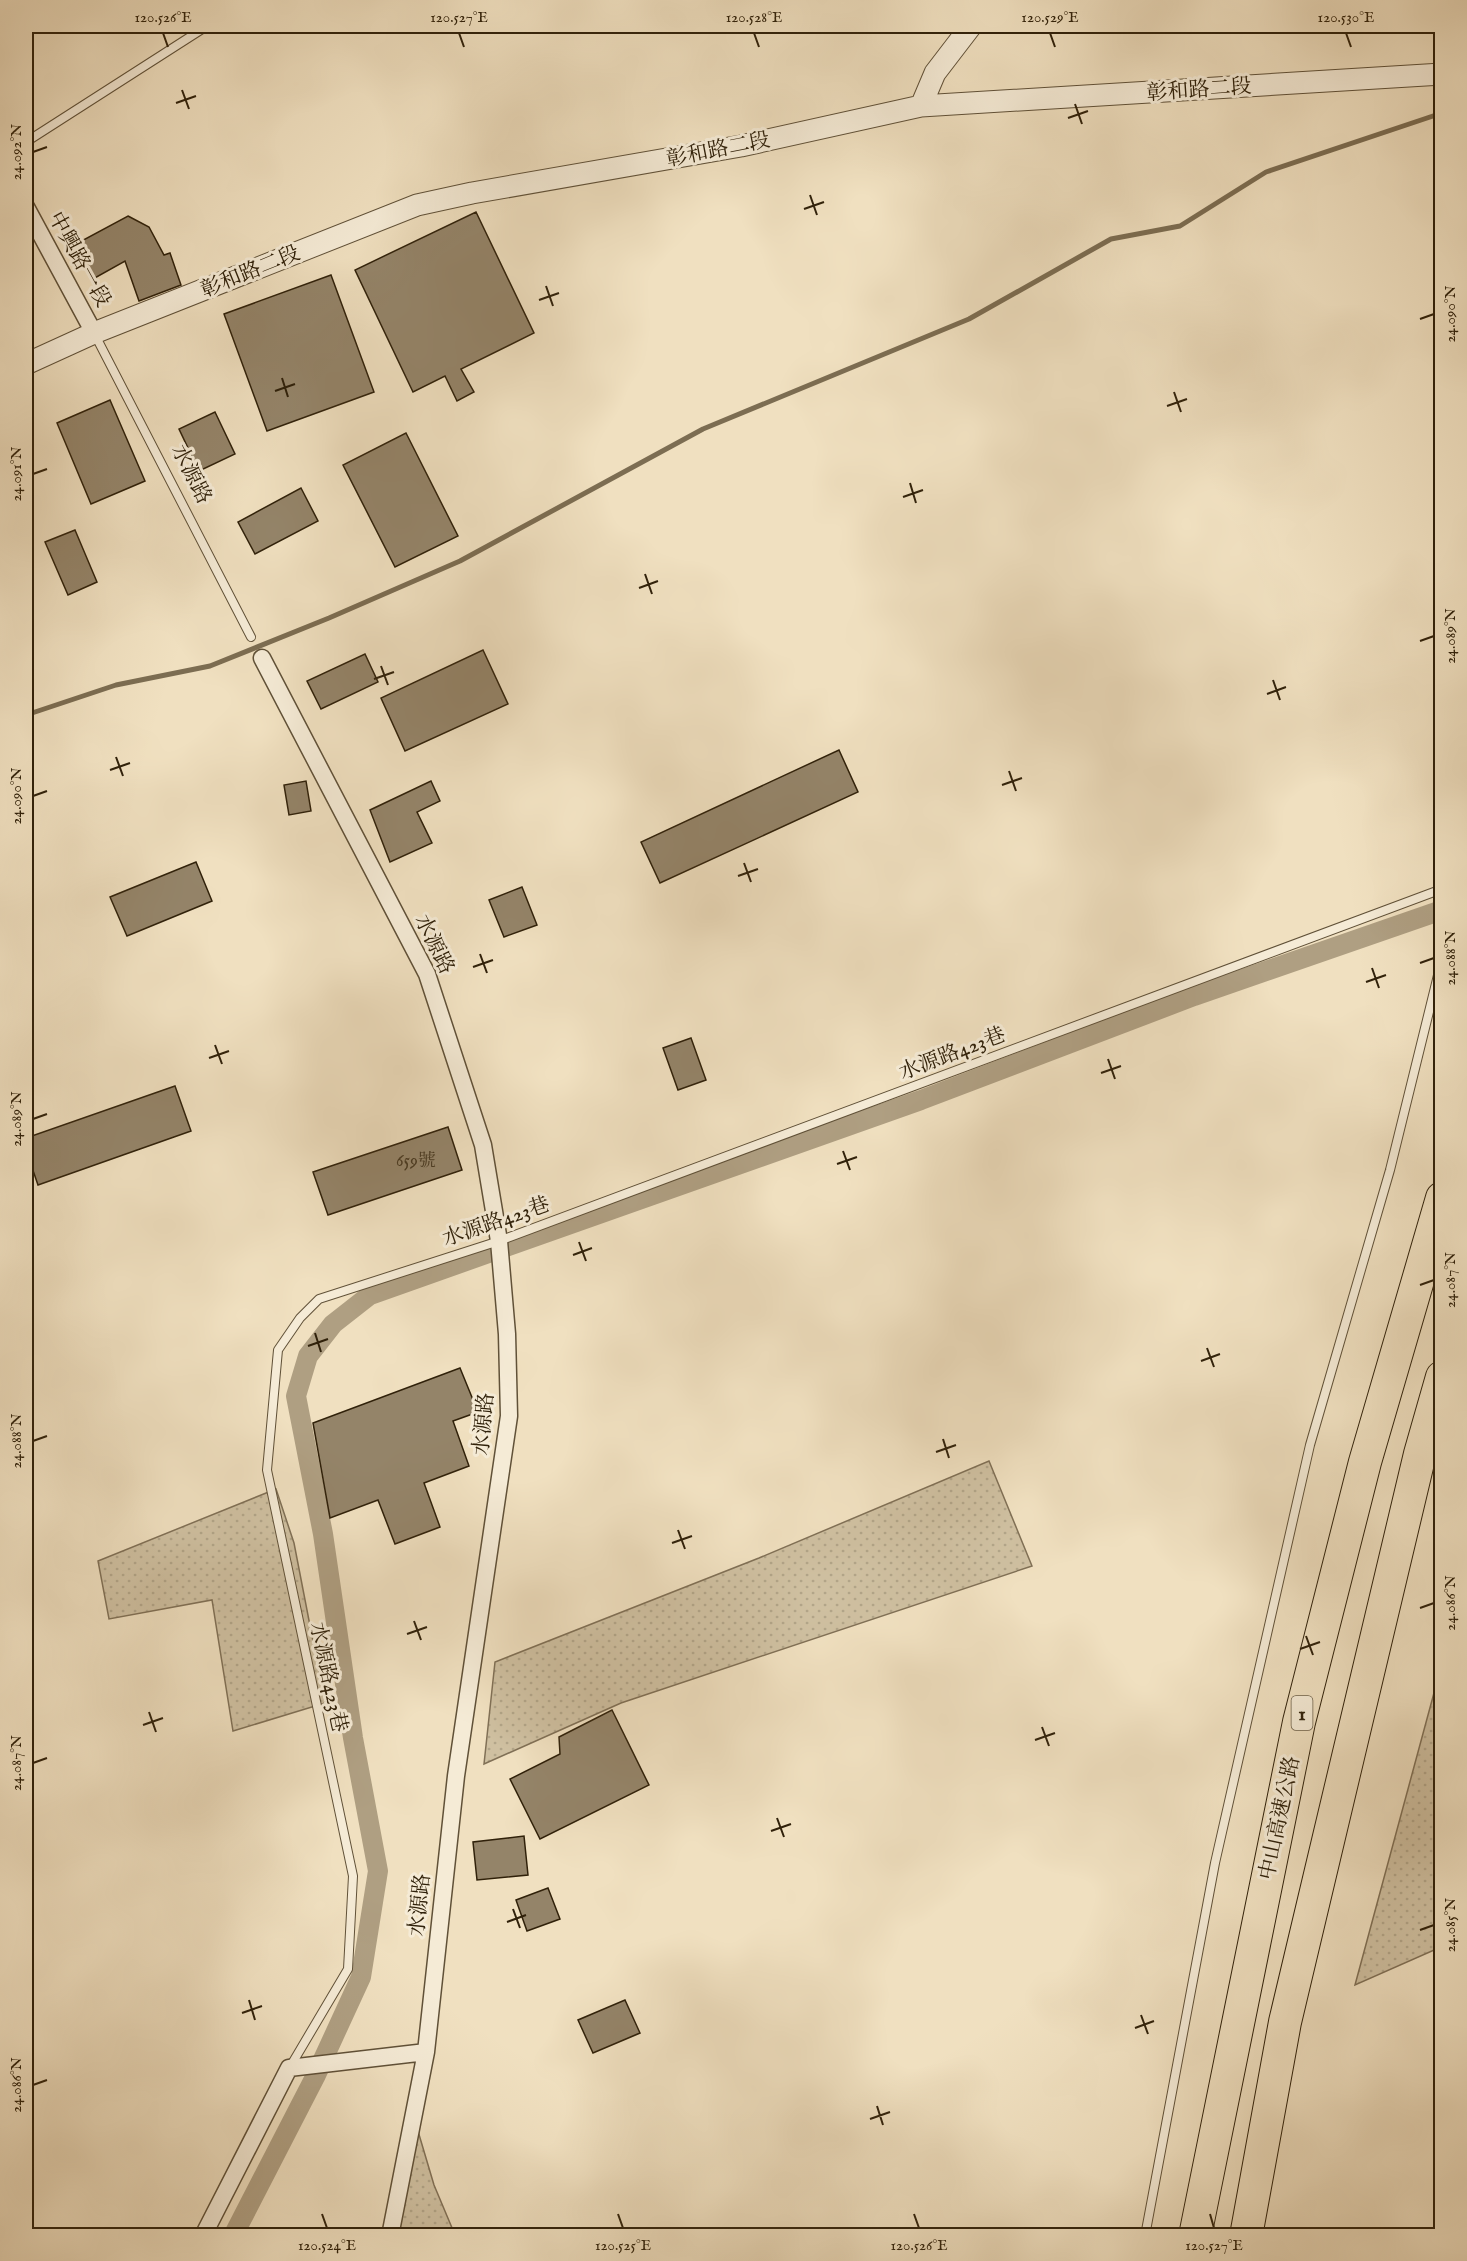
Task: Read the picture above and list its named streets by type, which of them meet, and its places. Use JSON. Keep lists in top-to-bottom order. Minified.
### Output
{"streets":{"highway":["1","中山高速公路"],"street":["彰和路二段","中興路一段","水源路"],"lane":["水源路423巷"]},"crossings":[["彰和路二段","中興路一段"],["彰和路二段","水源路"],["中興路一段","水源路"],["水源路","水源路423巷"]],"house_numbers":["659號"],"coordinates":["120.526°E","120.527°E","120.528°E","120.529°E","120.530°E","24.092°N","24.090°N","24.091°N","24.089°N","24.088°N","24.087°N","24.086°N","24.085°N","120.524°E","120.525°E"]}
